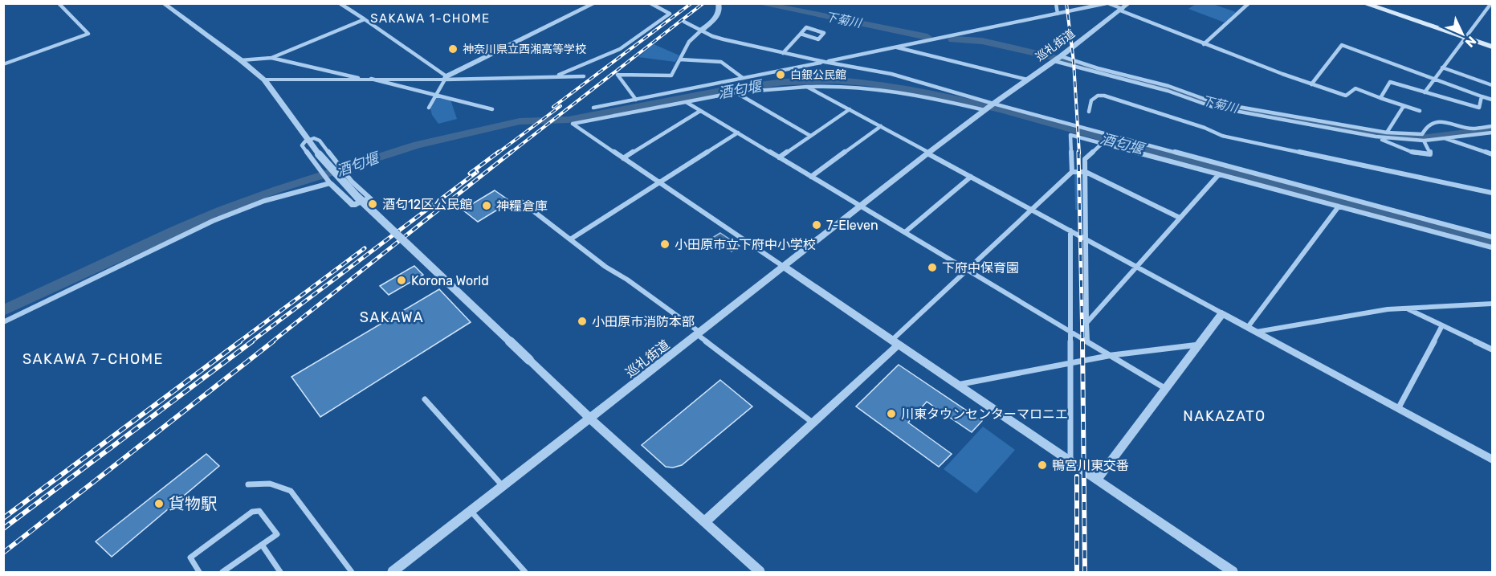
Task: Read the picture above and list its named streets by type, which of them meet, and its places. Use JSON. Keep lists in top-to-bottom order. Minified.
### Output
{"streets":{"street":["巡礼街道"]},"districts":["SAKAWA 1-CHOME","SAKAWA","SAKAWA 7-CHOME","NAKAZATO"],"water":["下菊川","酒匂堰"],"places":["神奈川県立西湘高等学校","白銀公民館","酒匂12区公民館","神糧倉庫","7-Eleven","小田原市立下府中小学校","下府中保育園","Korona World","小田原市消防本部","川東タウンセンターマロニエ","鴨宮川東交番","貨物駅"],"north":"bottom right"}
